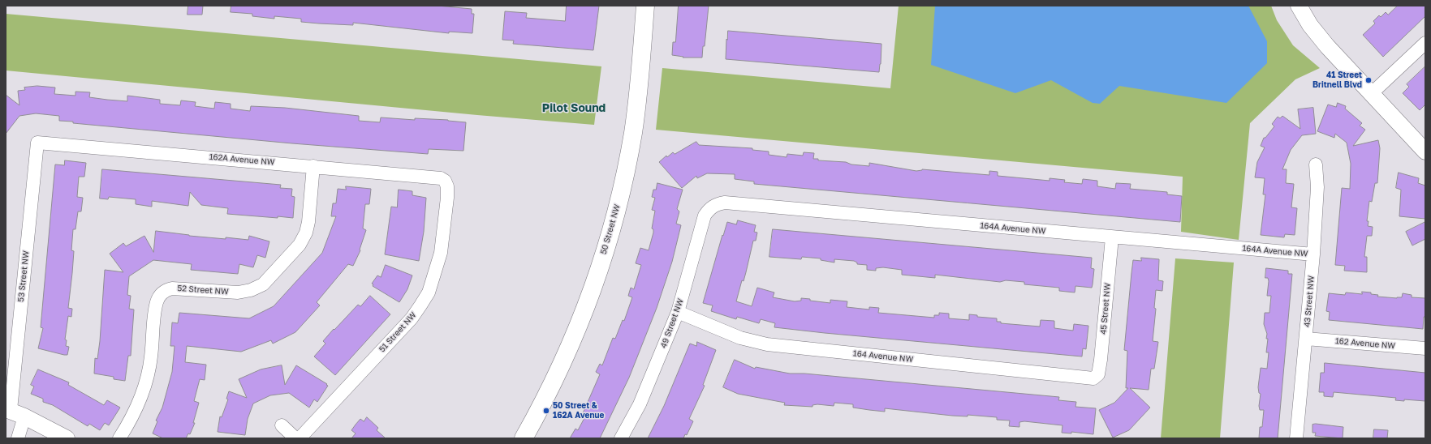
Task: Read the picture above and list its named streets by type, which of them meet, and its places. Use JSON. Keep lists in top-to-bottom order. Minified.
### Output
{"streets":{"main road":["50 Street NW"],"street":["162A Avenue NW","164A Avenue NW","53 Street NW","52 Street NW","43 Street NW","45 Street NW","49 Street NW","51 Street NW","162 Avenue NW","164 Avenue NW"]},"crossings":[["162A Avenue NW","53 Street NW"],["162A Avenue NW","52 Street NW"],["162A Avenue NW","51 Street NW"],["164A Avenue NW","43 Street NW"],["164A Avenue NW","45 Street NW"],["164A Avenue NW","49 Street NW"],["43 Street NW","162 Avenue NW"],["45 Street NW","164 Avenue NW"],["49 Street NW","164 Avenue NW"]],"districts":["Pilot Sound"],"places":["41 Street Britnell Blvd","50 Street & 162A Avenue"]}
